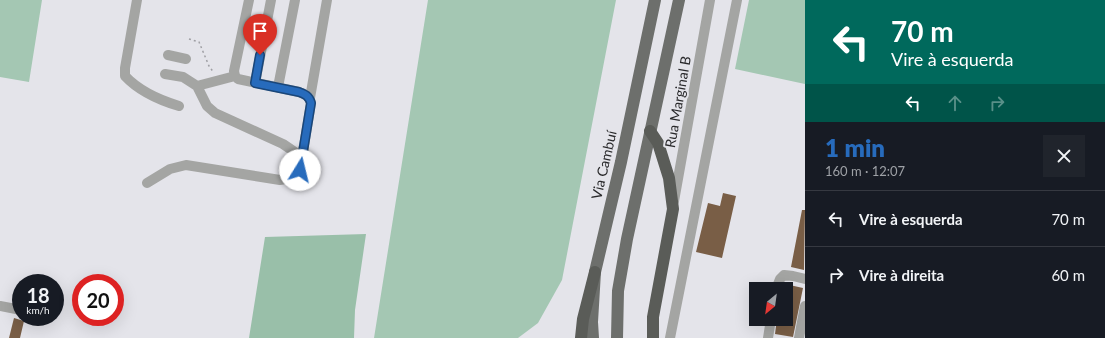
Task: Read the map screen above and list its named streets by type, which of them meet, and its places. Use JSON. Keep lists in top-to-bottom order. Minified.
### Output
{"streets":{"main road":["Via Cambuí"],"street":["Rua Marginal B"]},"north":"bottom left","page":{"turn":["70 m","Vire à esquerda"],"heading":["1 min","160 m · 12:07"],"list":[{"name":"Vire à esquerda","value":"70 m"},{"name":"Vire à direita","value":"60 m"}],"speed":"18 km/h","limit":"20"}}
